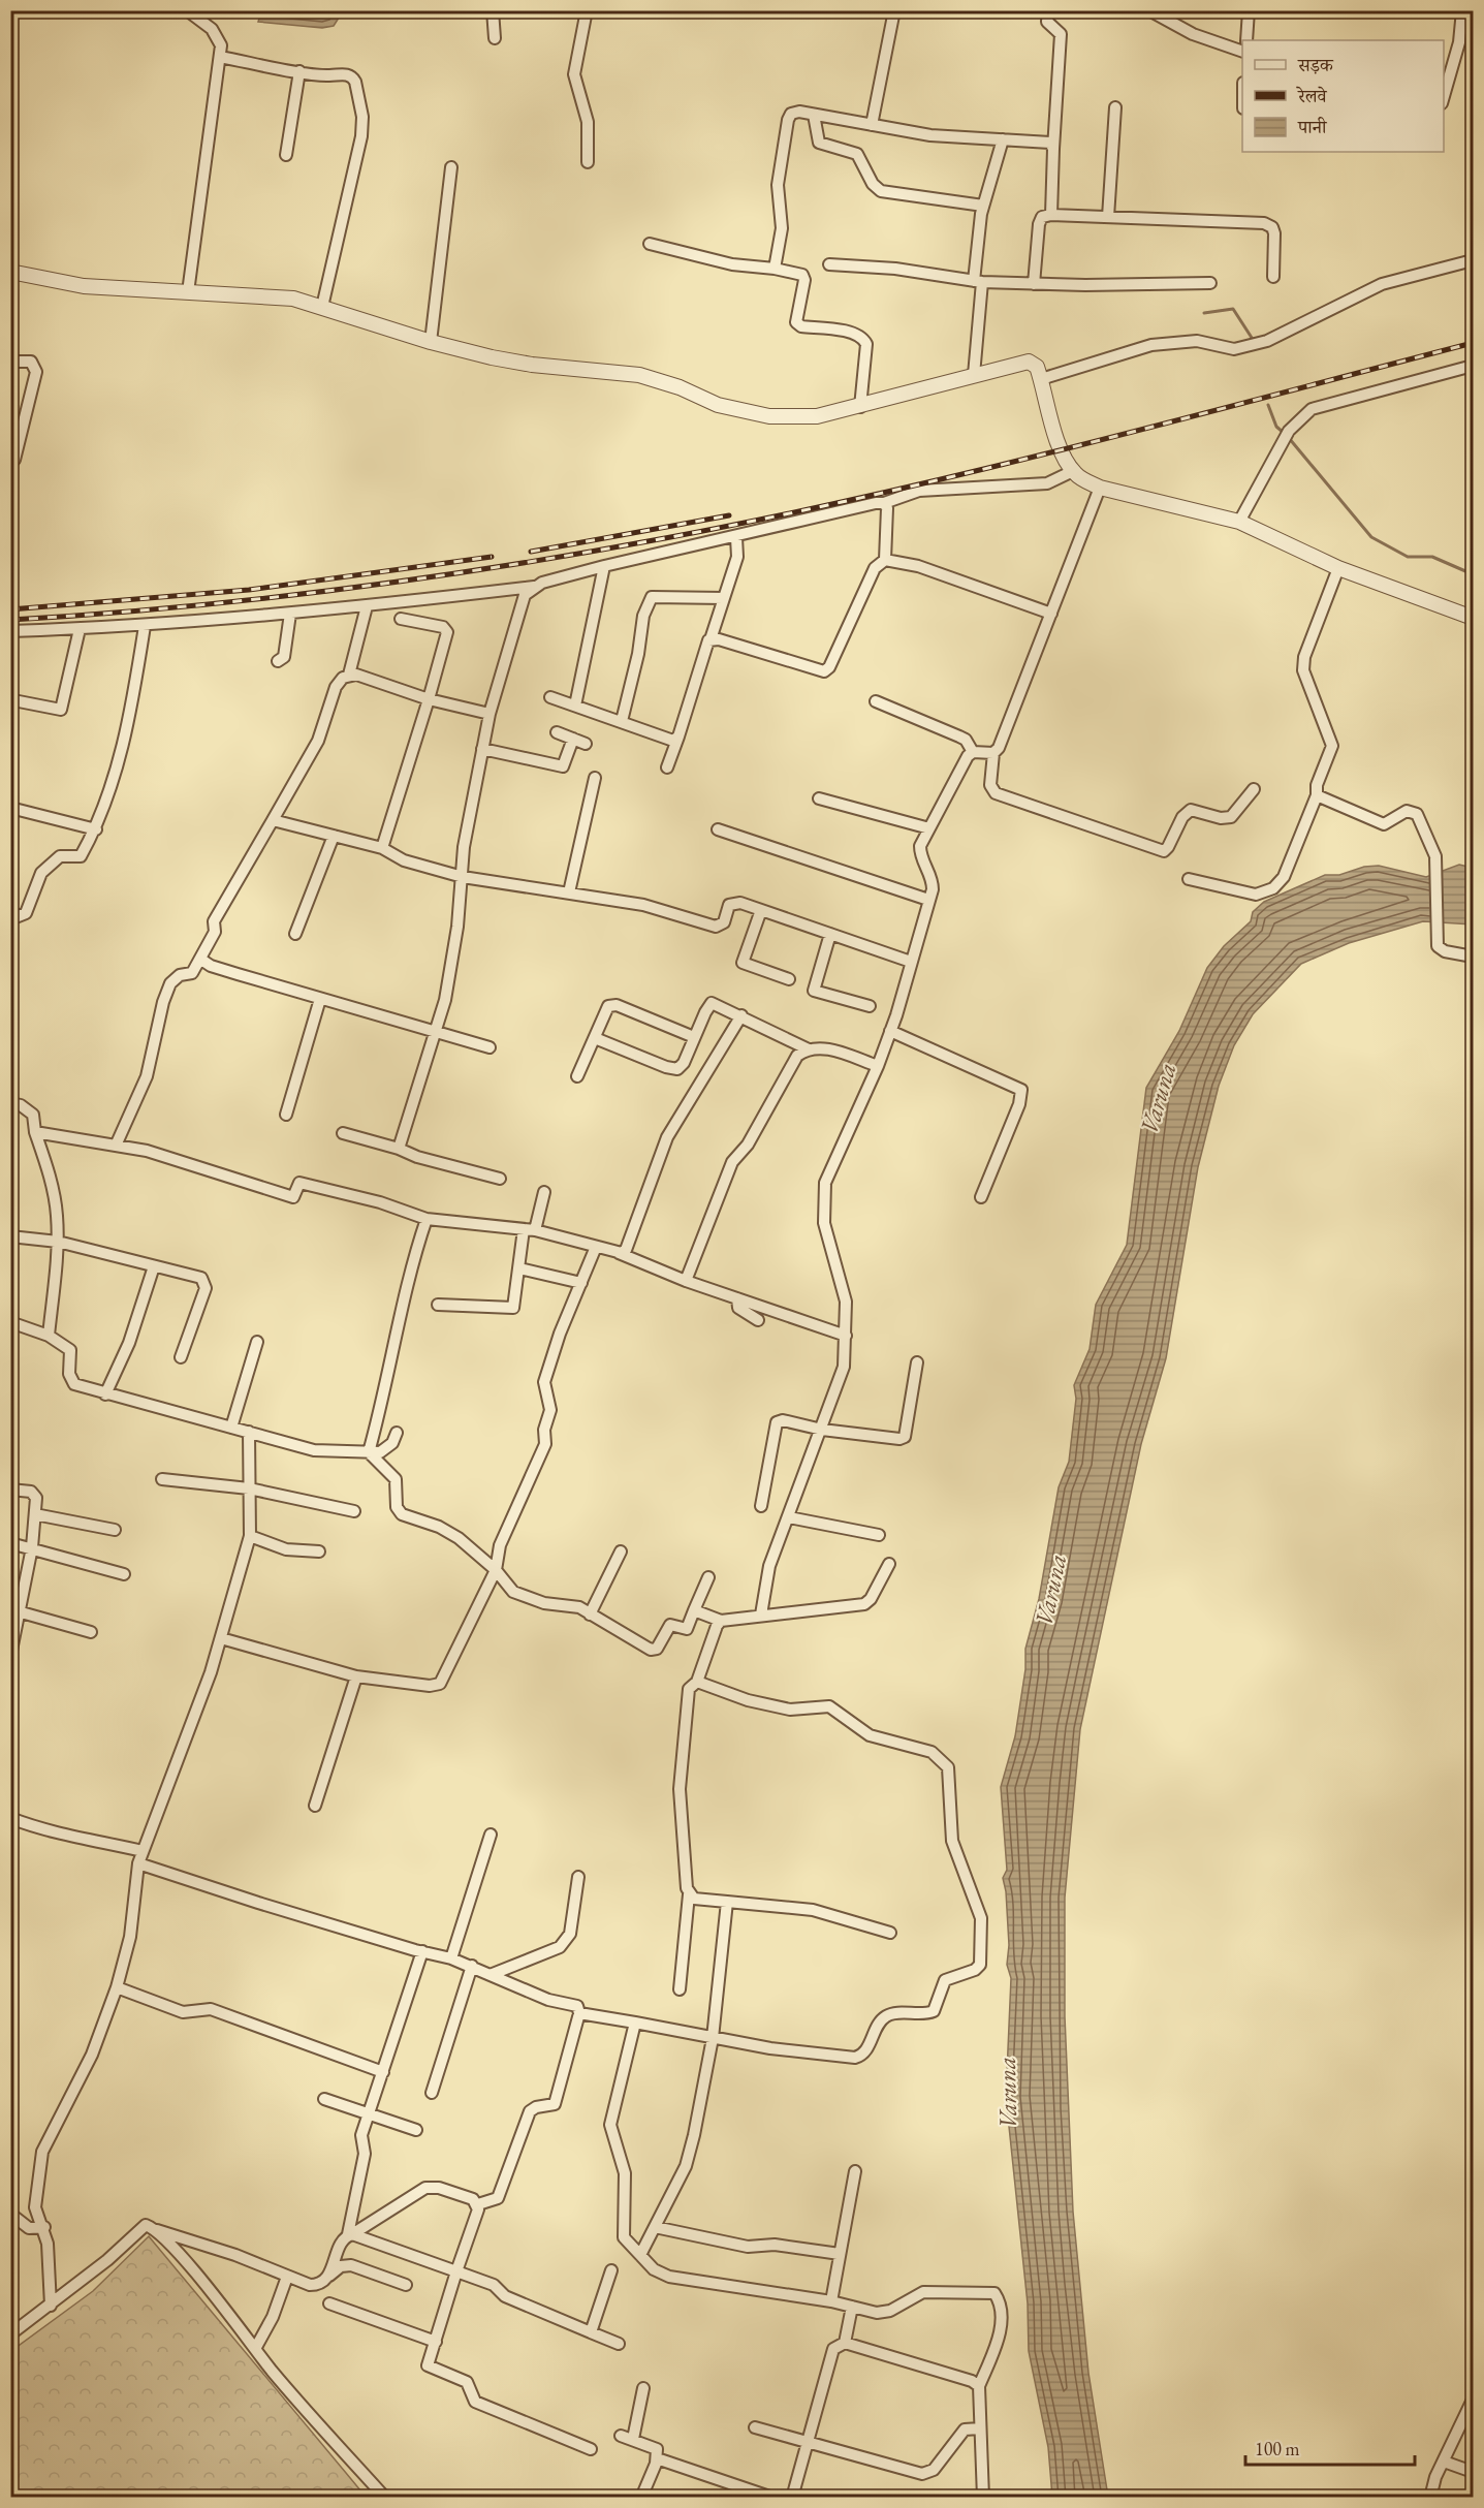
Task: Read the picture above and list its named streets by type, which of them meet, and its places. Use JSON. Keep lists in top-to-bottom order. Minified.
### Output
{"water":["Varuna"],"legend":["सड़क","रेलवे","पानी"],"scale_bar":"100 m"}
